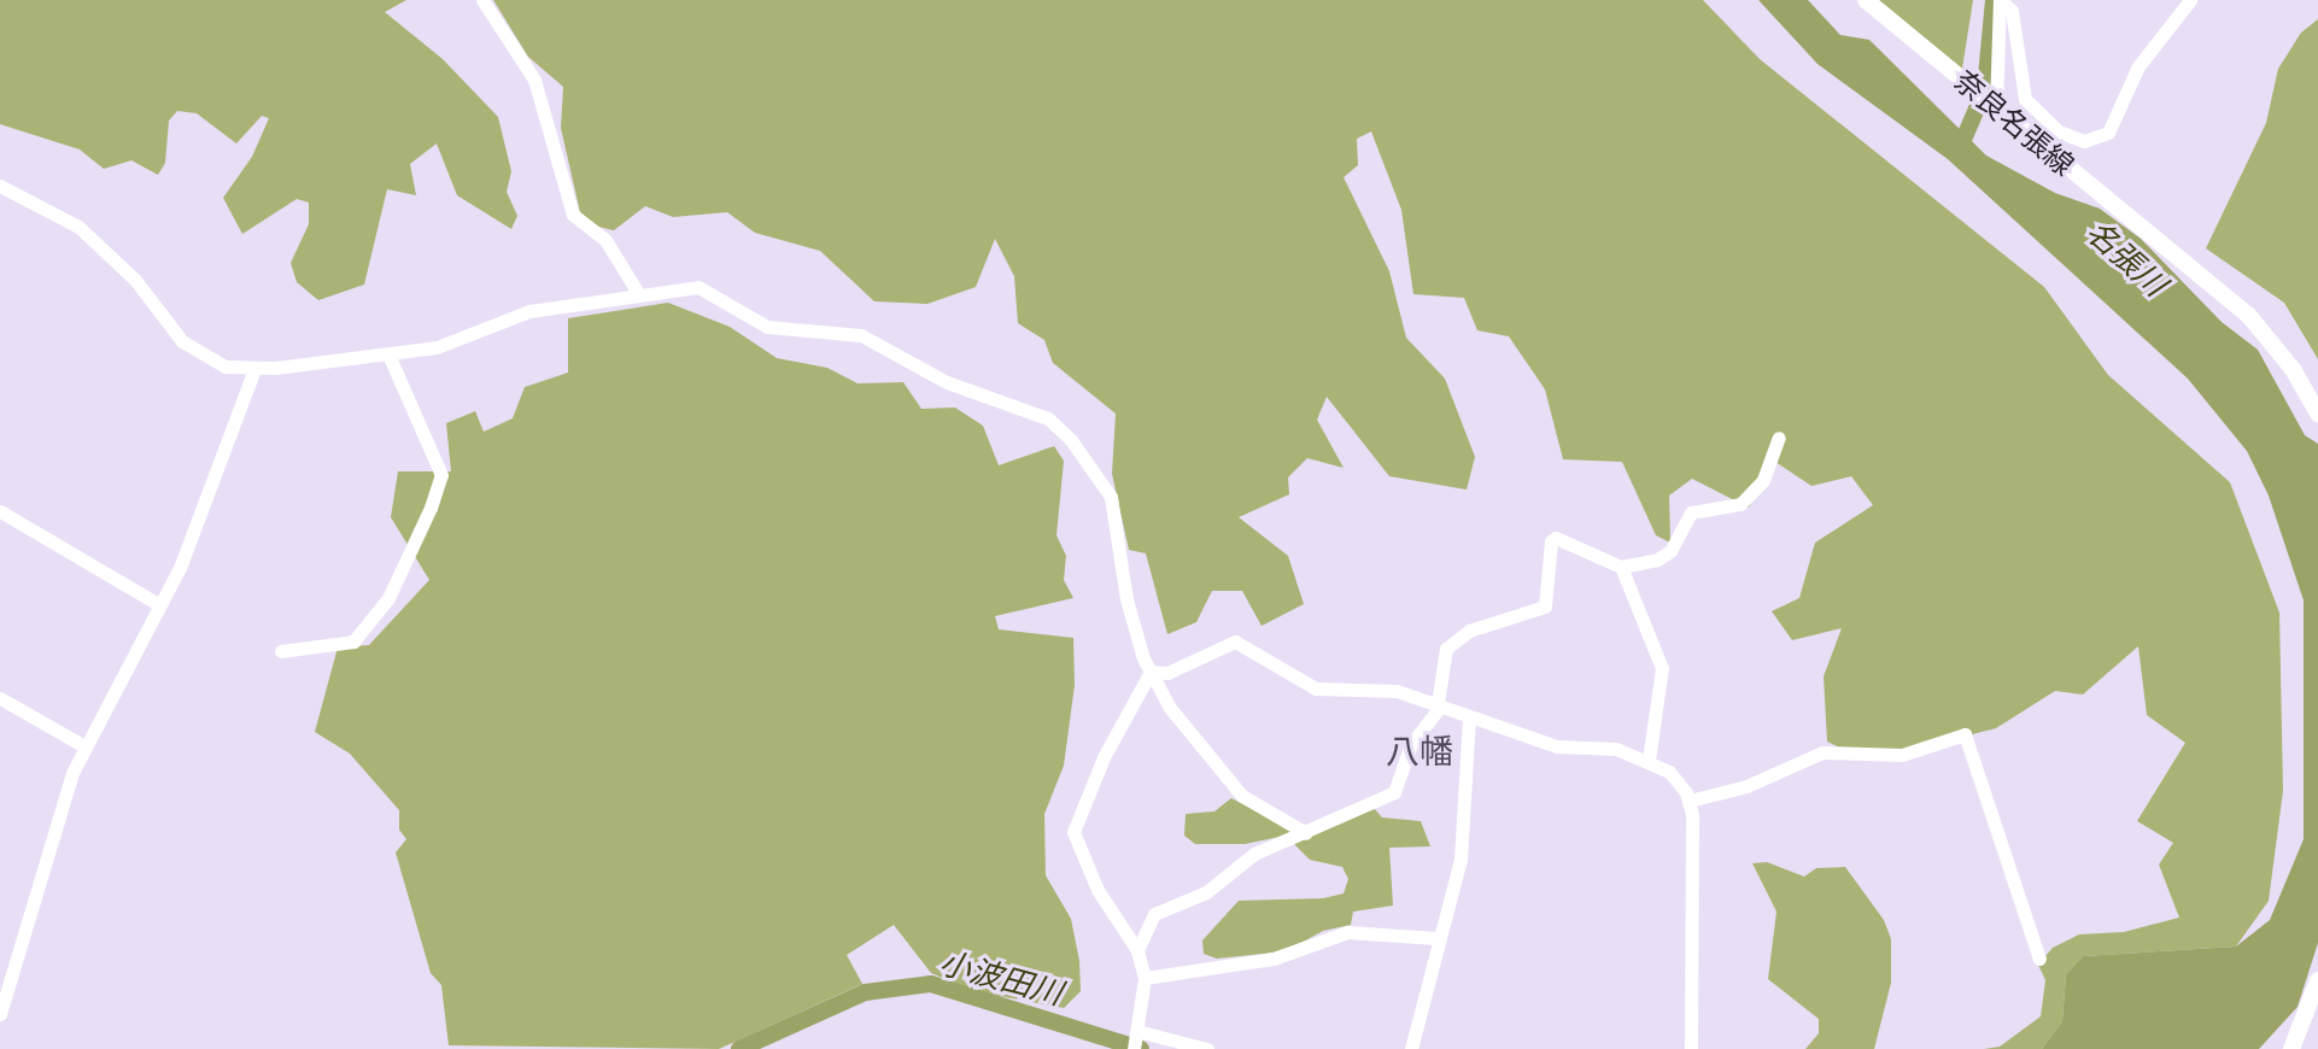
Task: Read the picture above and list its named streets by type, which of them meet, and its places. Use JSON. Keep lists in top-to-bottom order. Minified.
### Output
{"streets":{"main road":["奈良名張線"]},"districts":["八幡"],"water":["名張川","小波田川"]}
